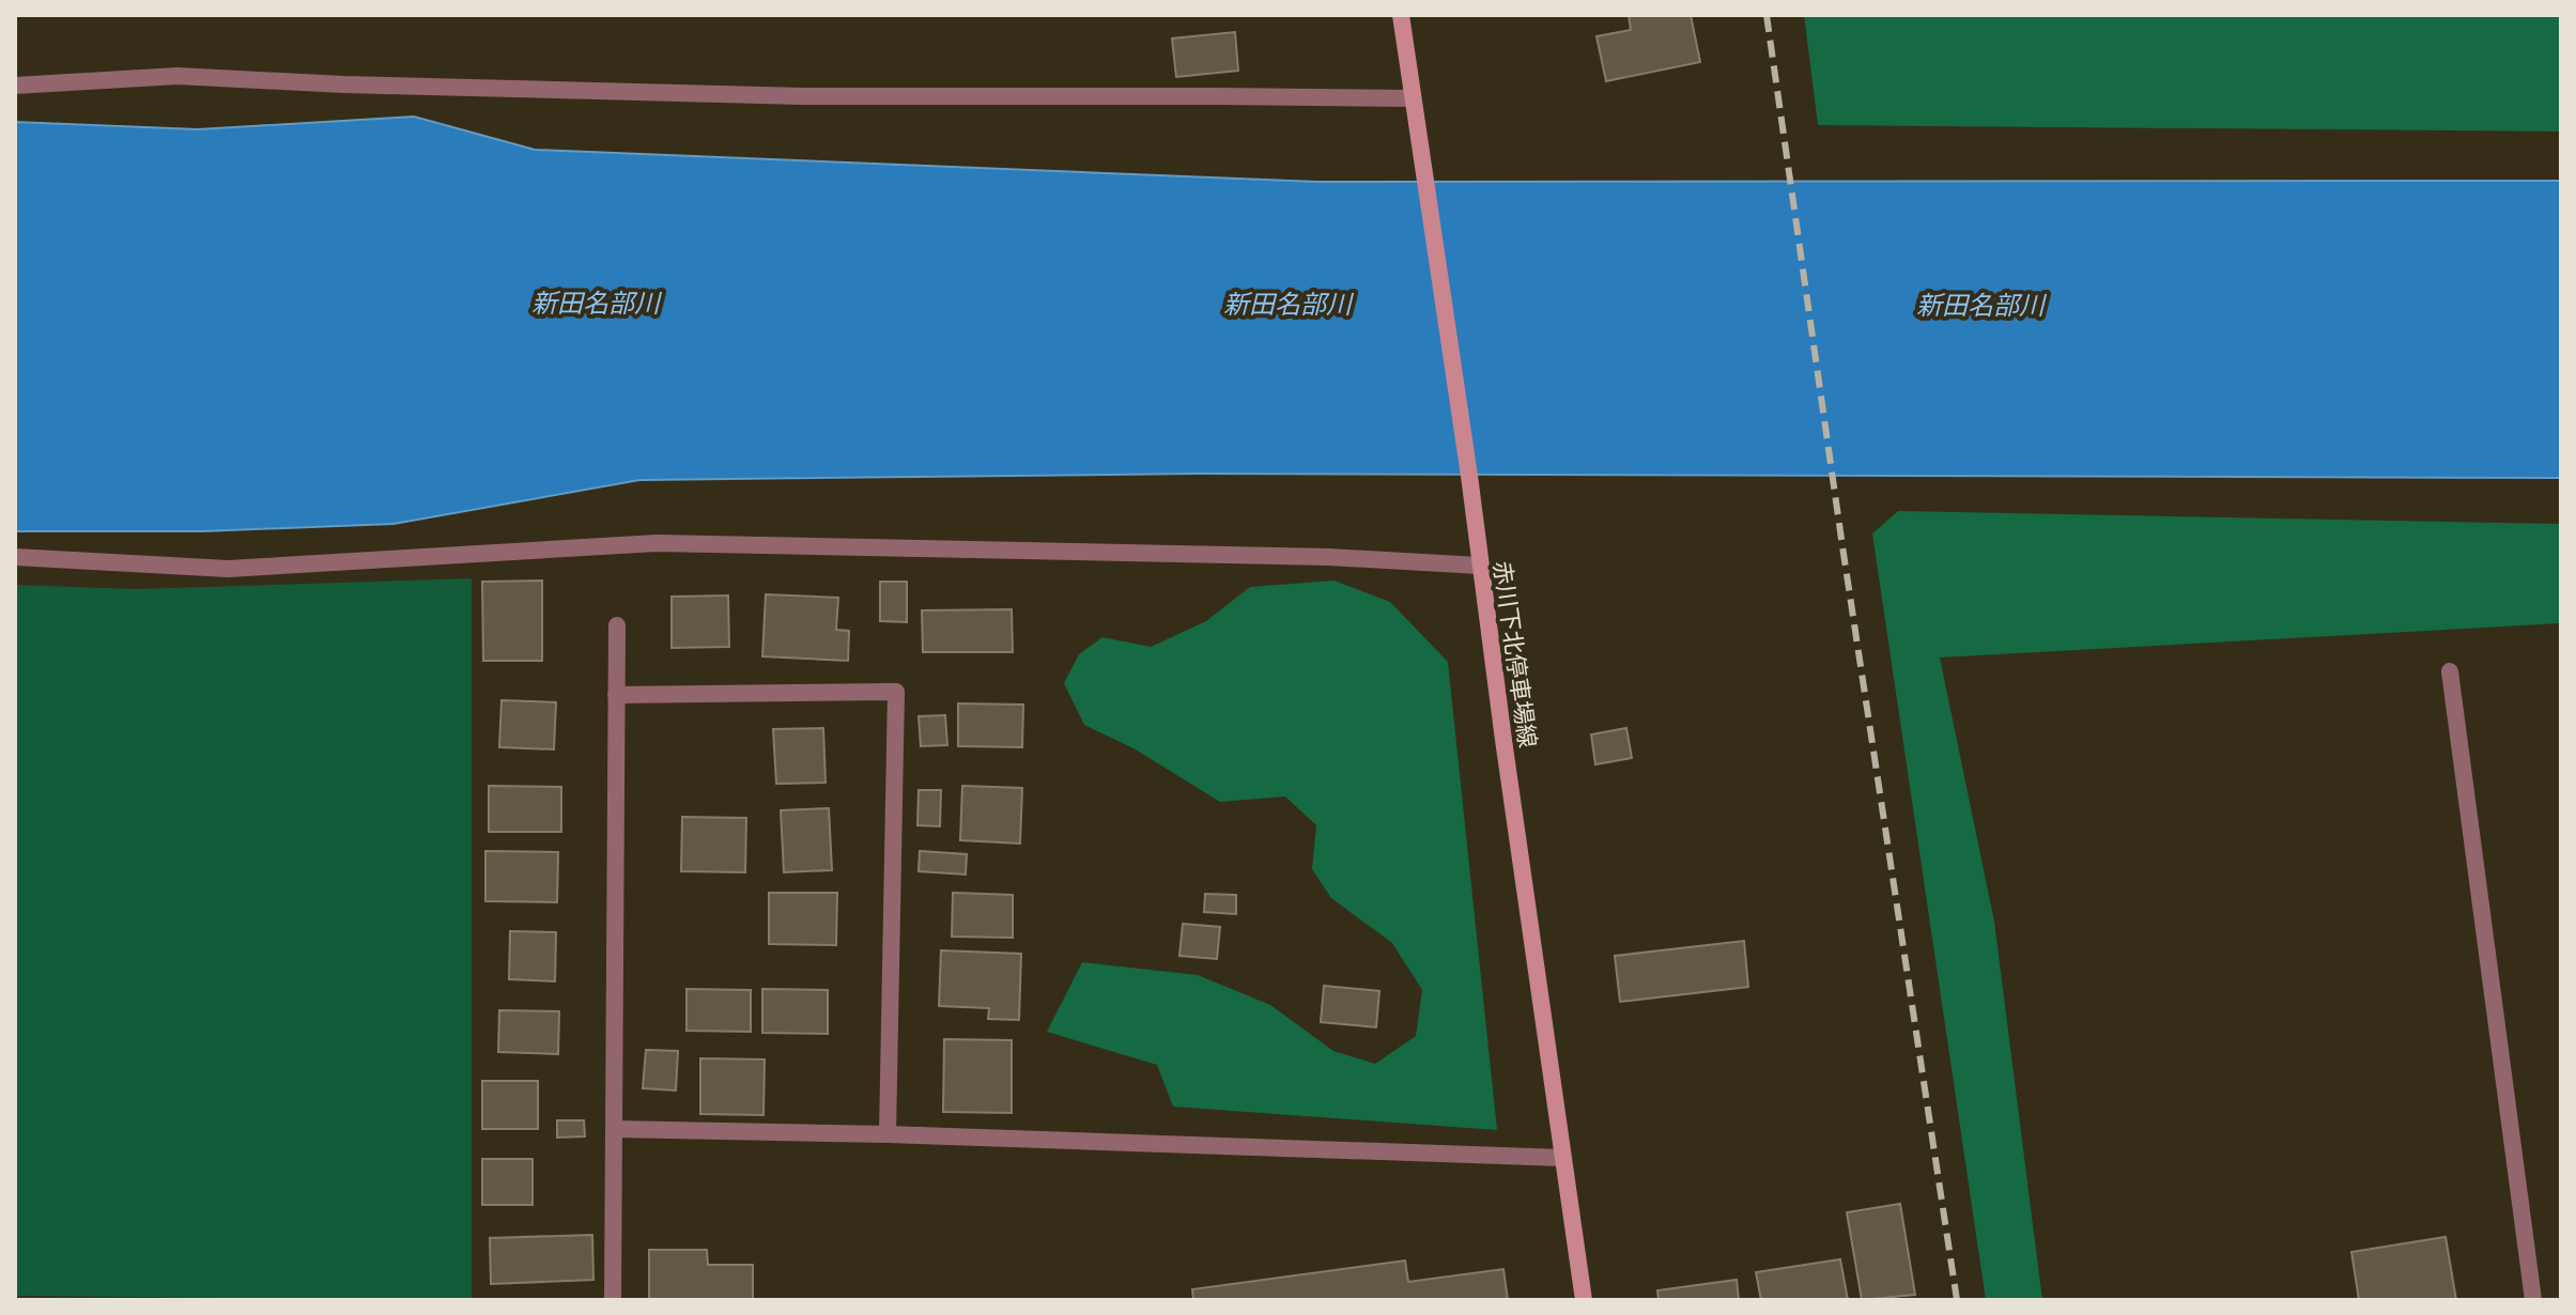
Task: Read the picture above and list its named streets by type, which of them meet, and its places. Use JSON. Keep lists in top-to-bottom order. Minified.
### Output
{"streets":{"main road":["赤川下北停車場線"]},"water":["新田名部川"]}
